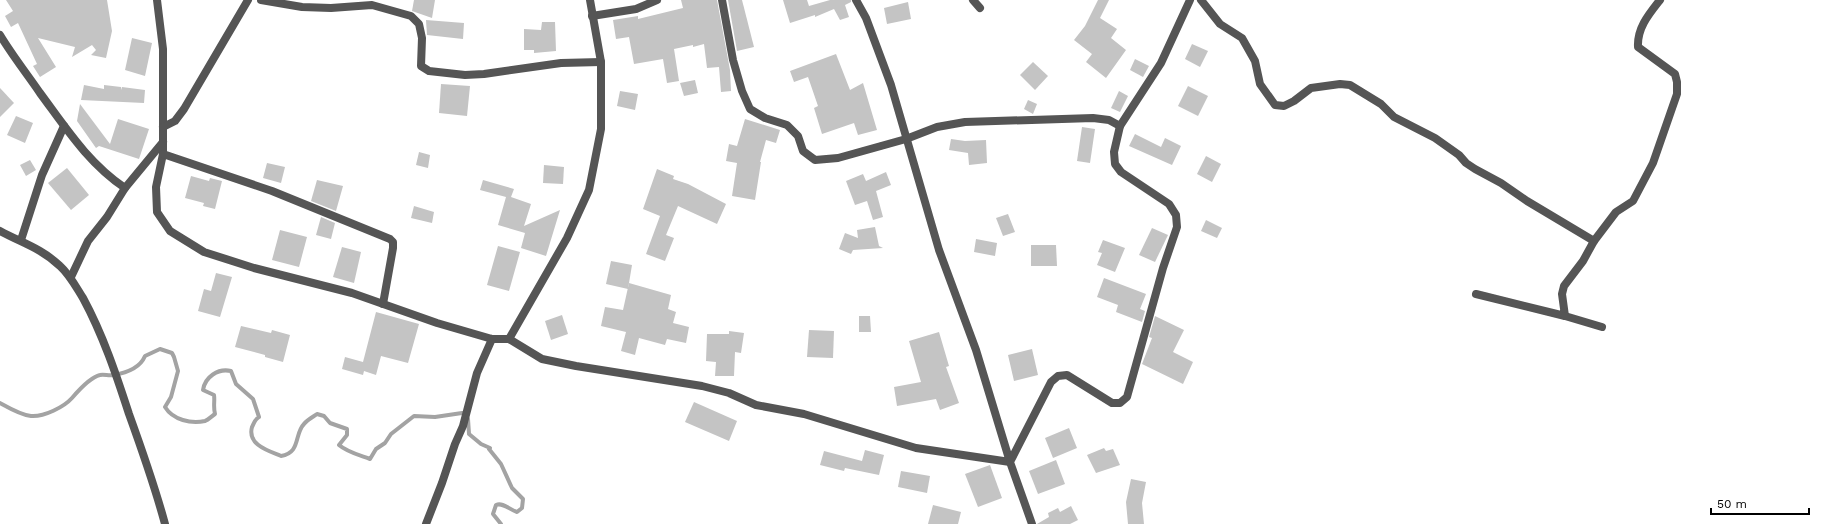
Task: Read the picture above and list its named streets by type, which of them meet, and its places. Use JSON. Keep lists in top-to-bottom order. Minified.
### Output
{"scale_bar":"50 m"}
